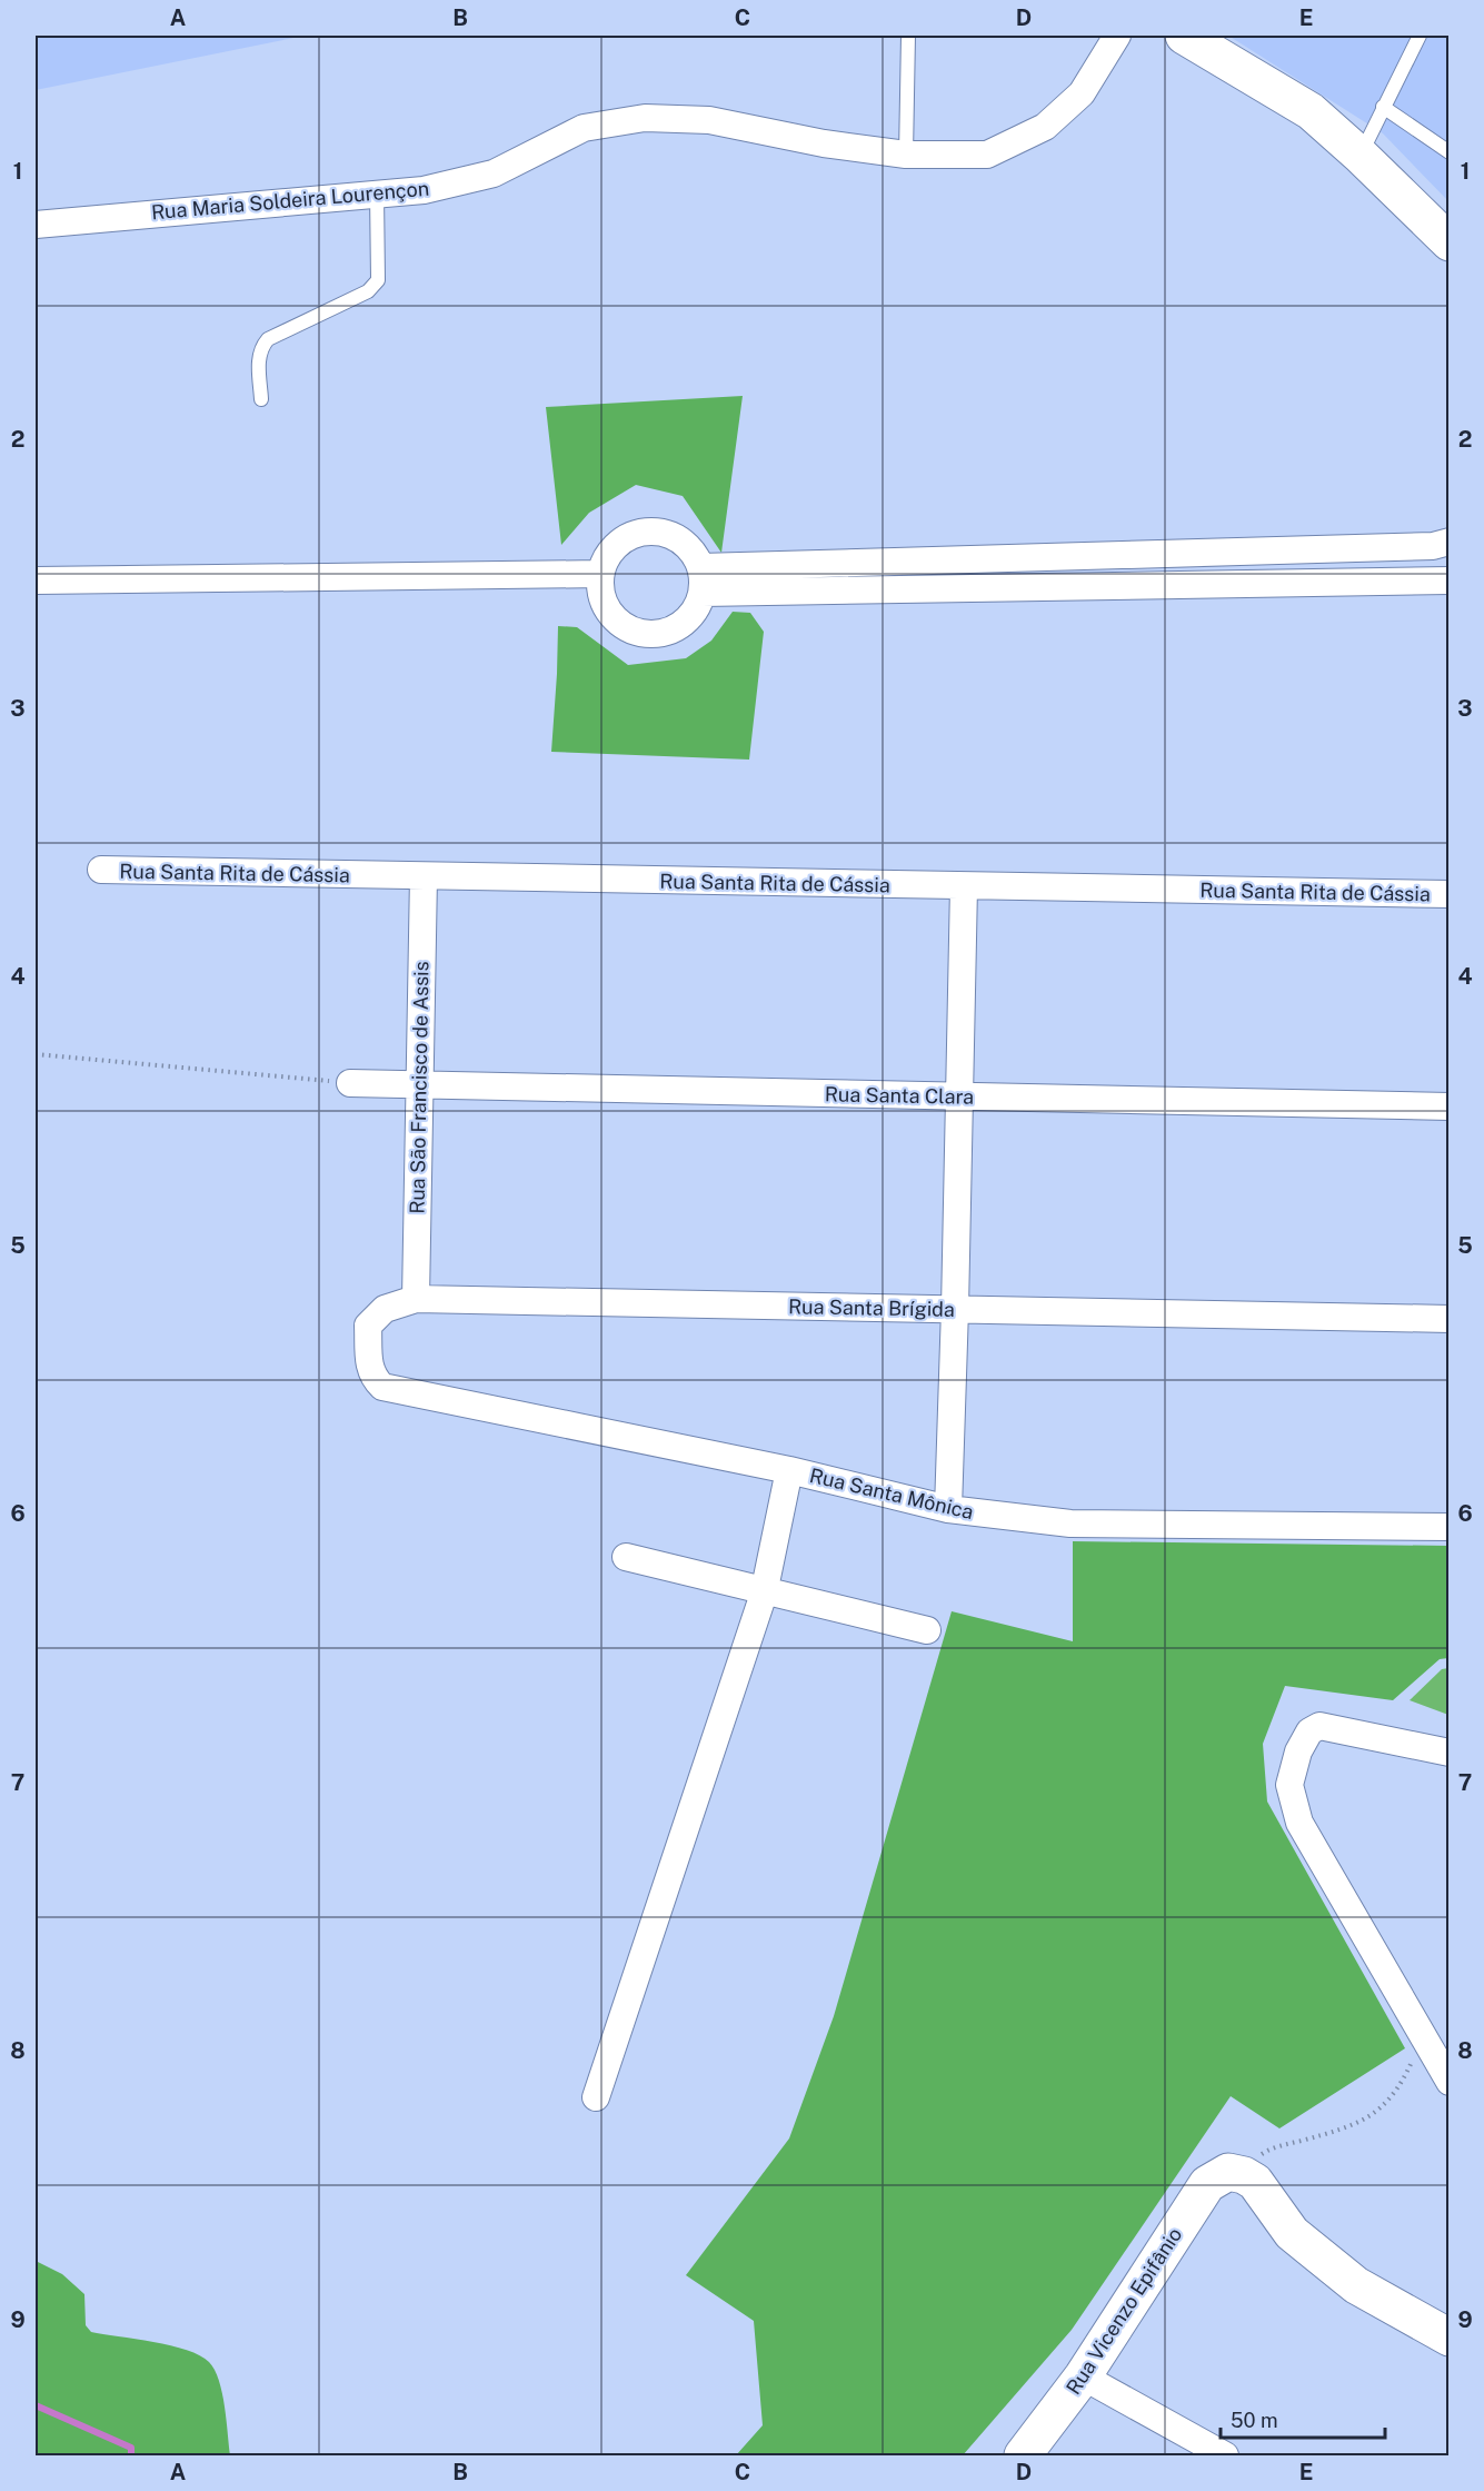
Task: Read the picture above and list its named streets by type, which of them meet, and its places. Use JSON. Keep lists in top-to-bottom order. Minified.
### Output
{"streets":{"street":["Rua Maria Soldeira Lourençon","Rua Santa Rita de Cássia","Rua São Francisco de Assis","Rua Santa Clara","Rua Santa Brígida","Rua Santa Mônica","Rua Vicenzo Epifânio"]},"crossings":[["Rua Santa Rita de Cássia","Rua São Francisco de Assis"],["Rua São Francisco de Assis","Rua Santa Clara"],["Rua São Francisco de Assis","Rua Santa Brígida"],["Rua Santa Brígida","Rua Santa Mônica"]],"scale_bar":"50 m","grid":{"columns":["A","B","C","D","E"],"rows":["1","2","3","4","5","6","7","8","9"]}}
